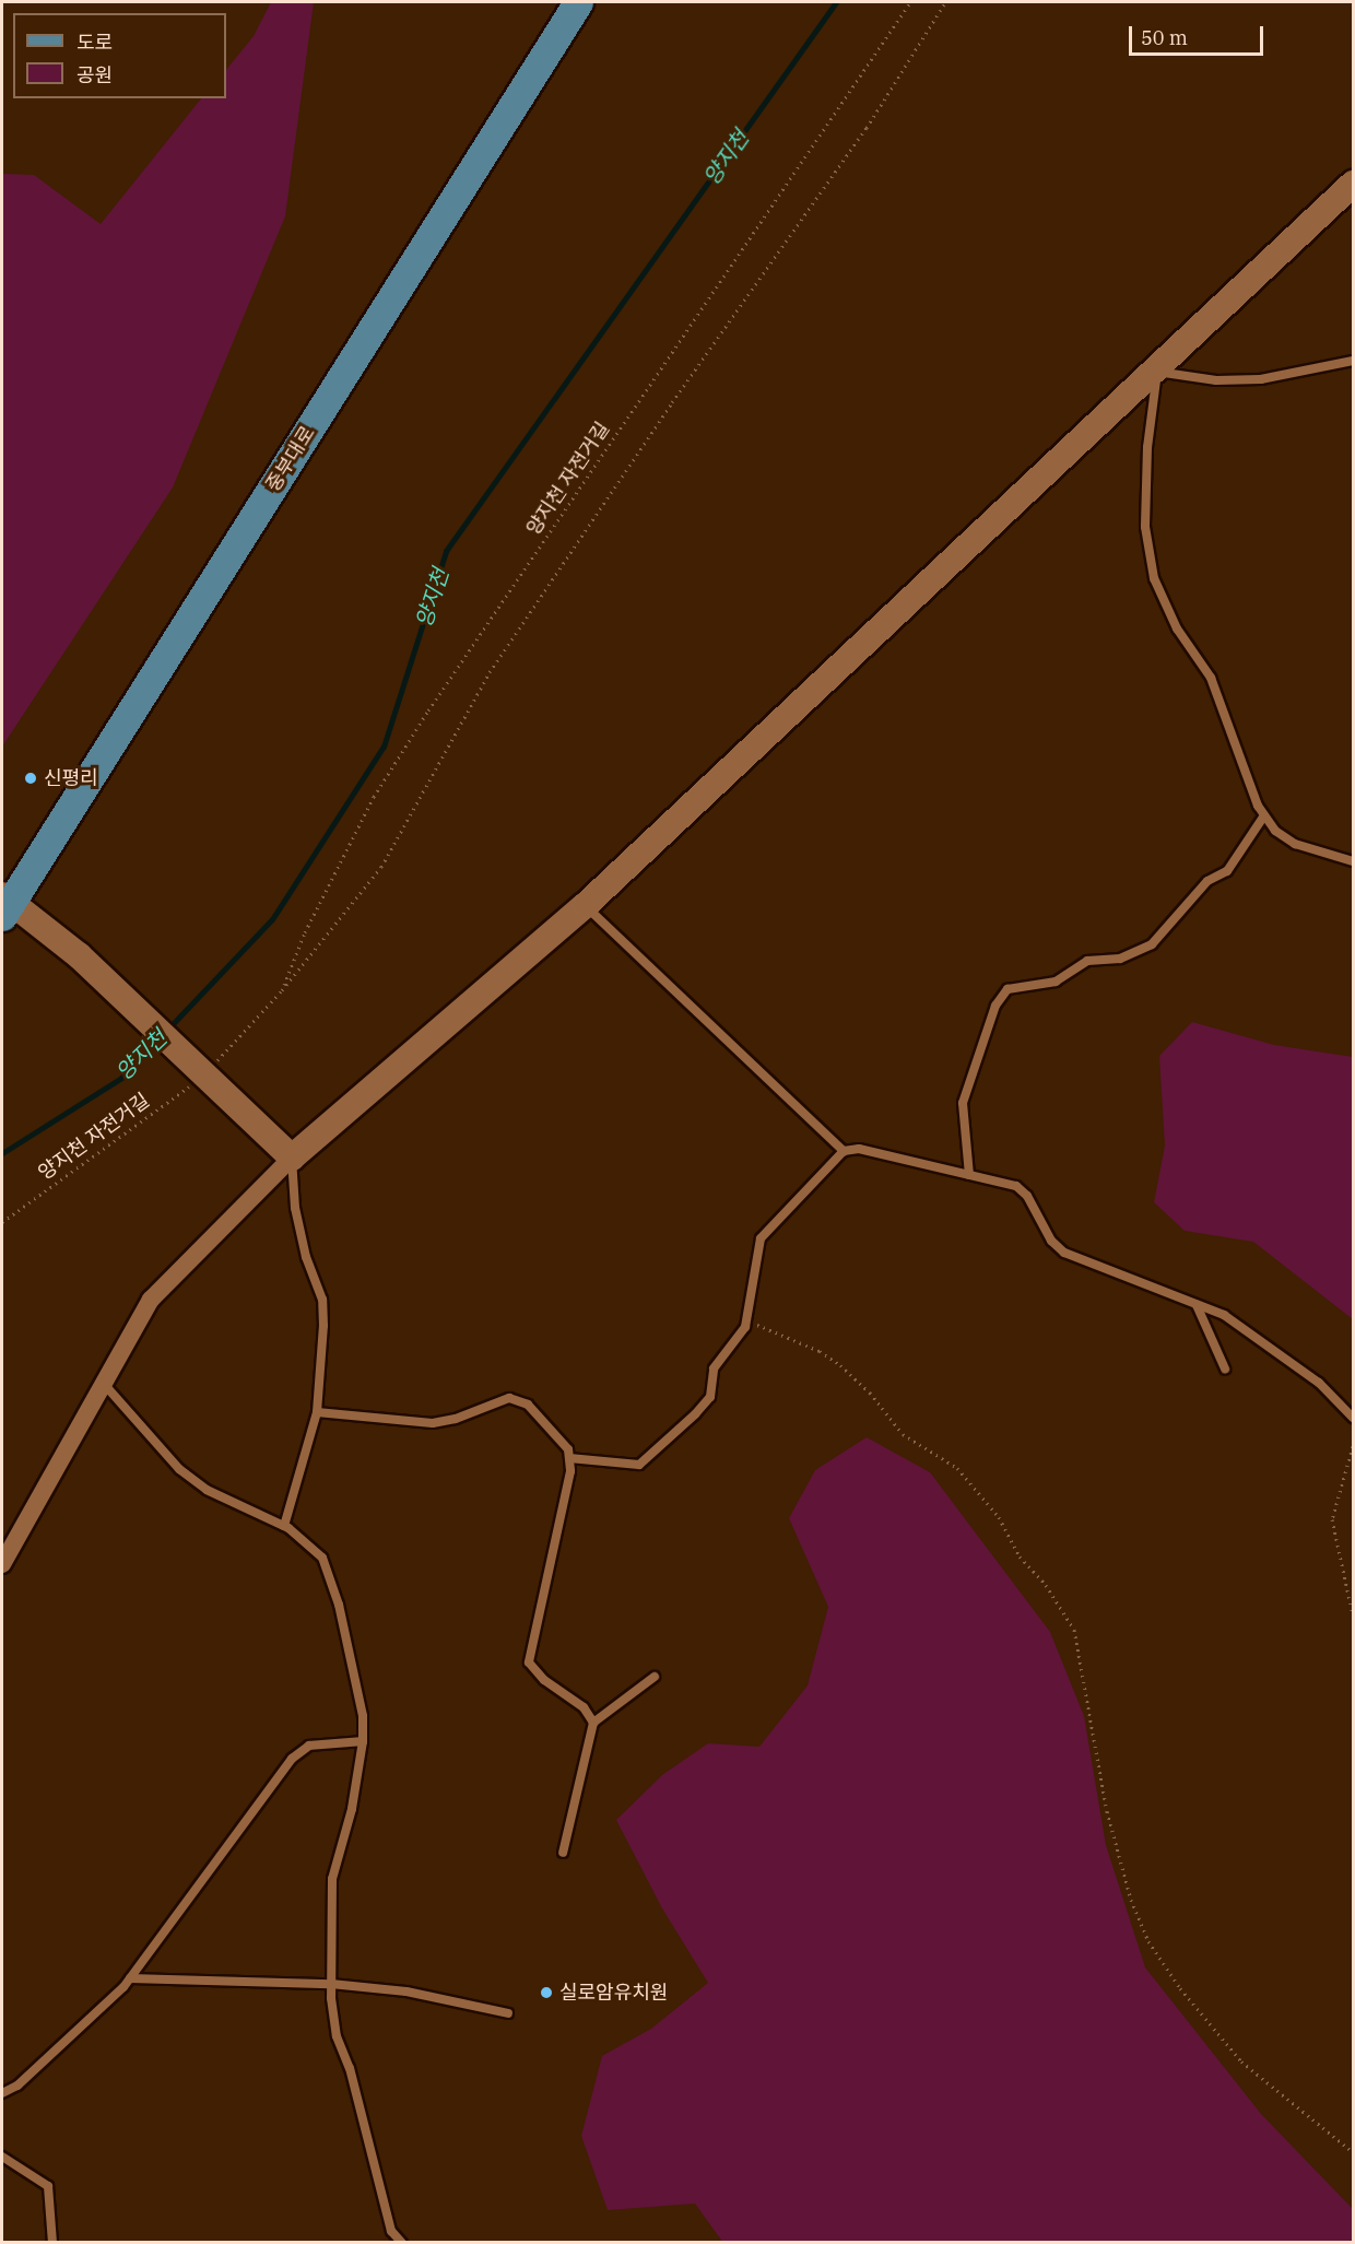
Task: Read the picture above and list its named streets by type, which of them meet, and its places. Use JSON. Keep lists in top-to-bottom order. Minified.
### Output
{"streets":{"main road":["중부대로"],"path":["양지천 자전거길"]},"water":["양지천"],"places":["신평리","실로암유치원"],"legend":["도로","공원"],"scale_bar":"50 m"}
